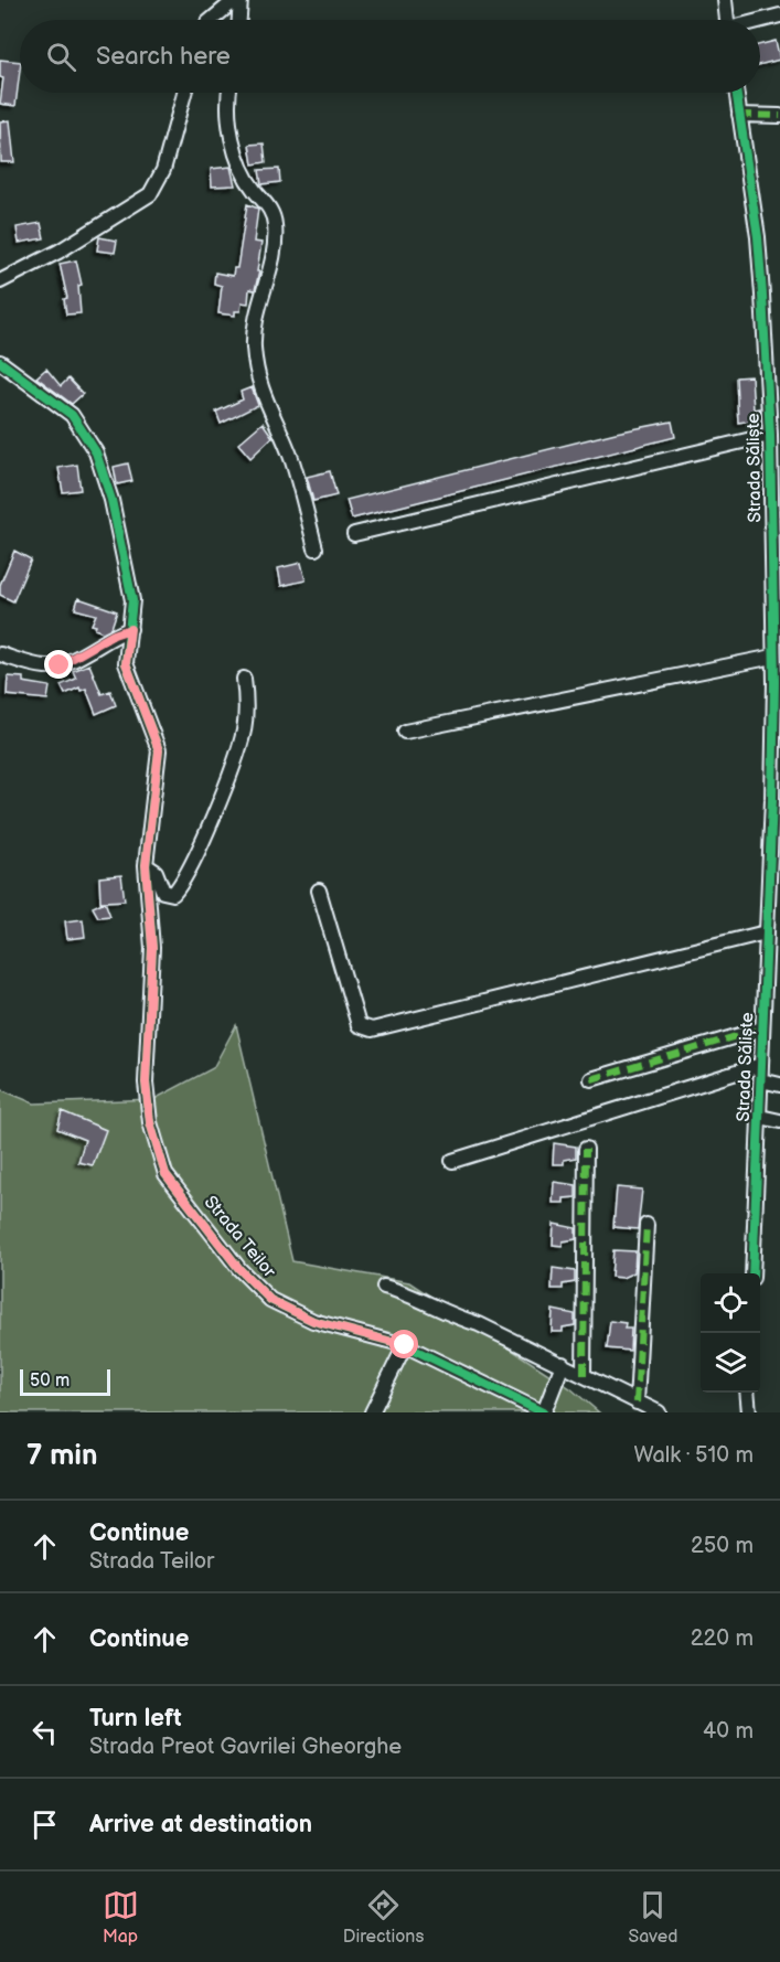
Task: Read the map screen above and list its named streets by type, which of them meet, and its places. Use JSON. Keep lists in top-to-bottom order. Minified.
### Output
{"streets":{"street":["Strada Săliște","Strada Teilor"]},"scale_bar":"50 m","page":{"search":"Search here","scale":"50 m","heading":["7 min","Walk · 510 m"],"list":[["Continue","Strada Teilor","250 m"],["Continue","220 m"],["Turn left","Strada Preot Gavrilei Gheorghe","40 m"],"Arrive at destination"],"nav":["Map","Directions","Saved"]}}
